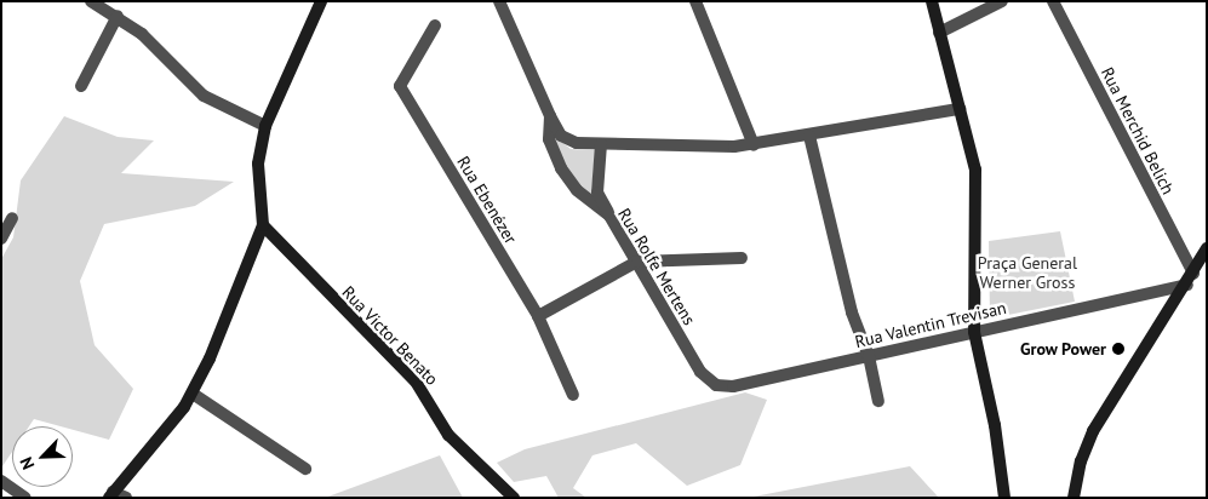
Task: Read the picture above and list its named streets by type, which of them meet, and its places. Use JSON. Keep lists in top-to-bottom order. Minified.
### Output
{"streets":{"street":["Rua Merchid Belich","Rua Ebenézer","Rua Rolfe Mertens","Rua Valentin Trevisan","Rua Victor Benato"]},"crossings":[["Rua Merchid Belich","Rua Valentin Trevisan"],["Rua Rolfe Mertens","Rua Valentin Trevisan"]],"parks":["Praça General Werner Gross"],"places":["Grow Power"],"north":"bottom left"}
